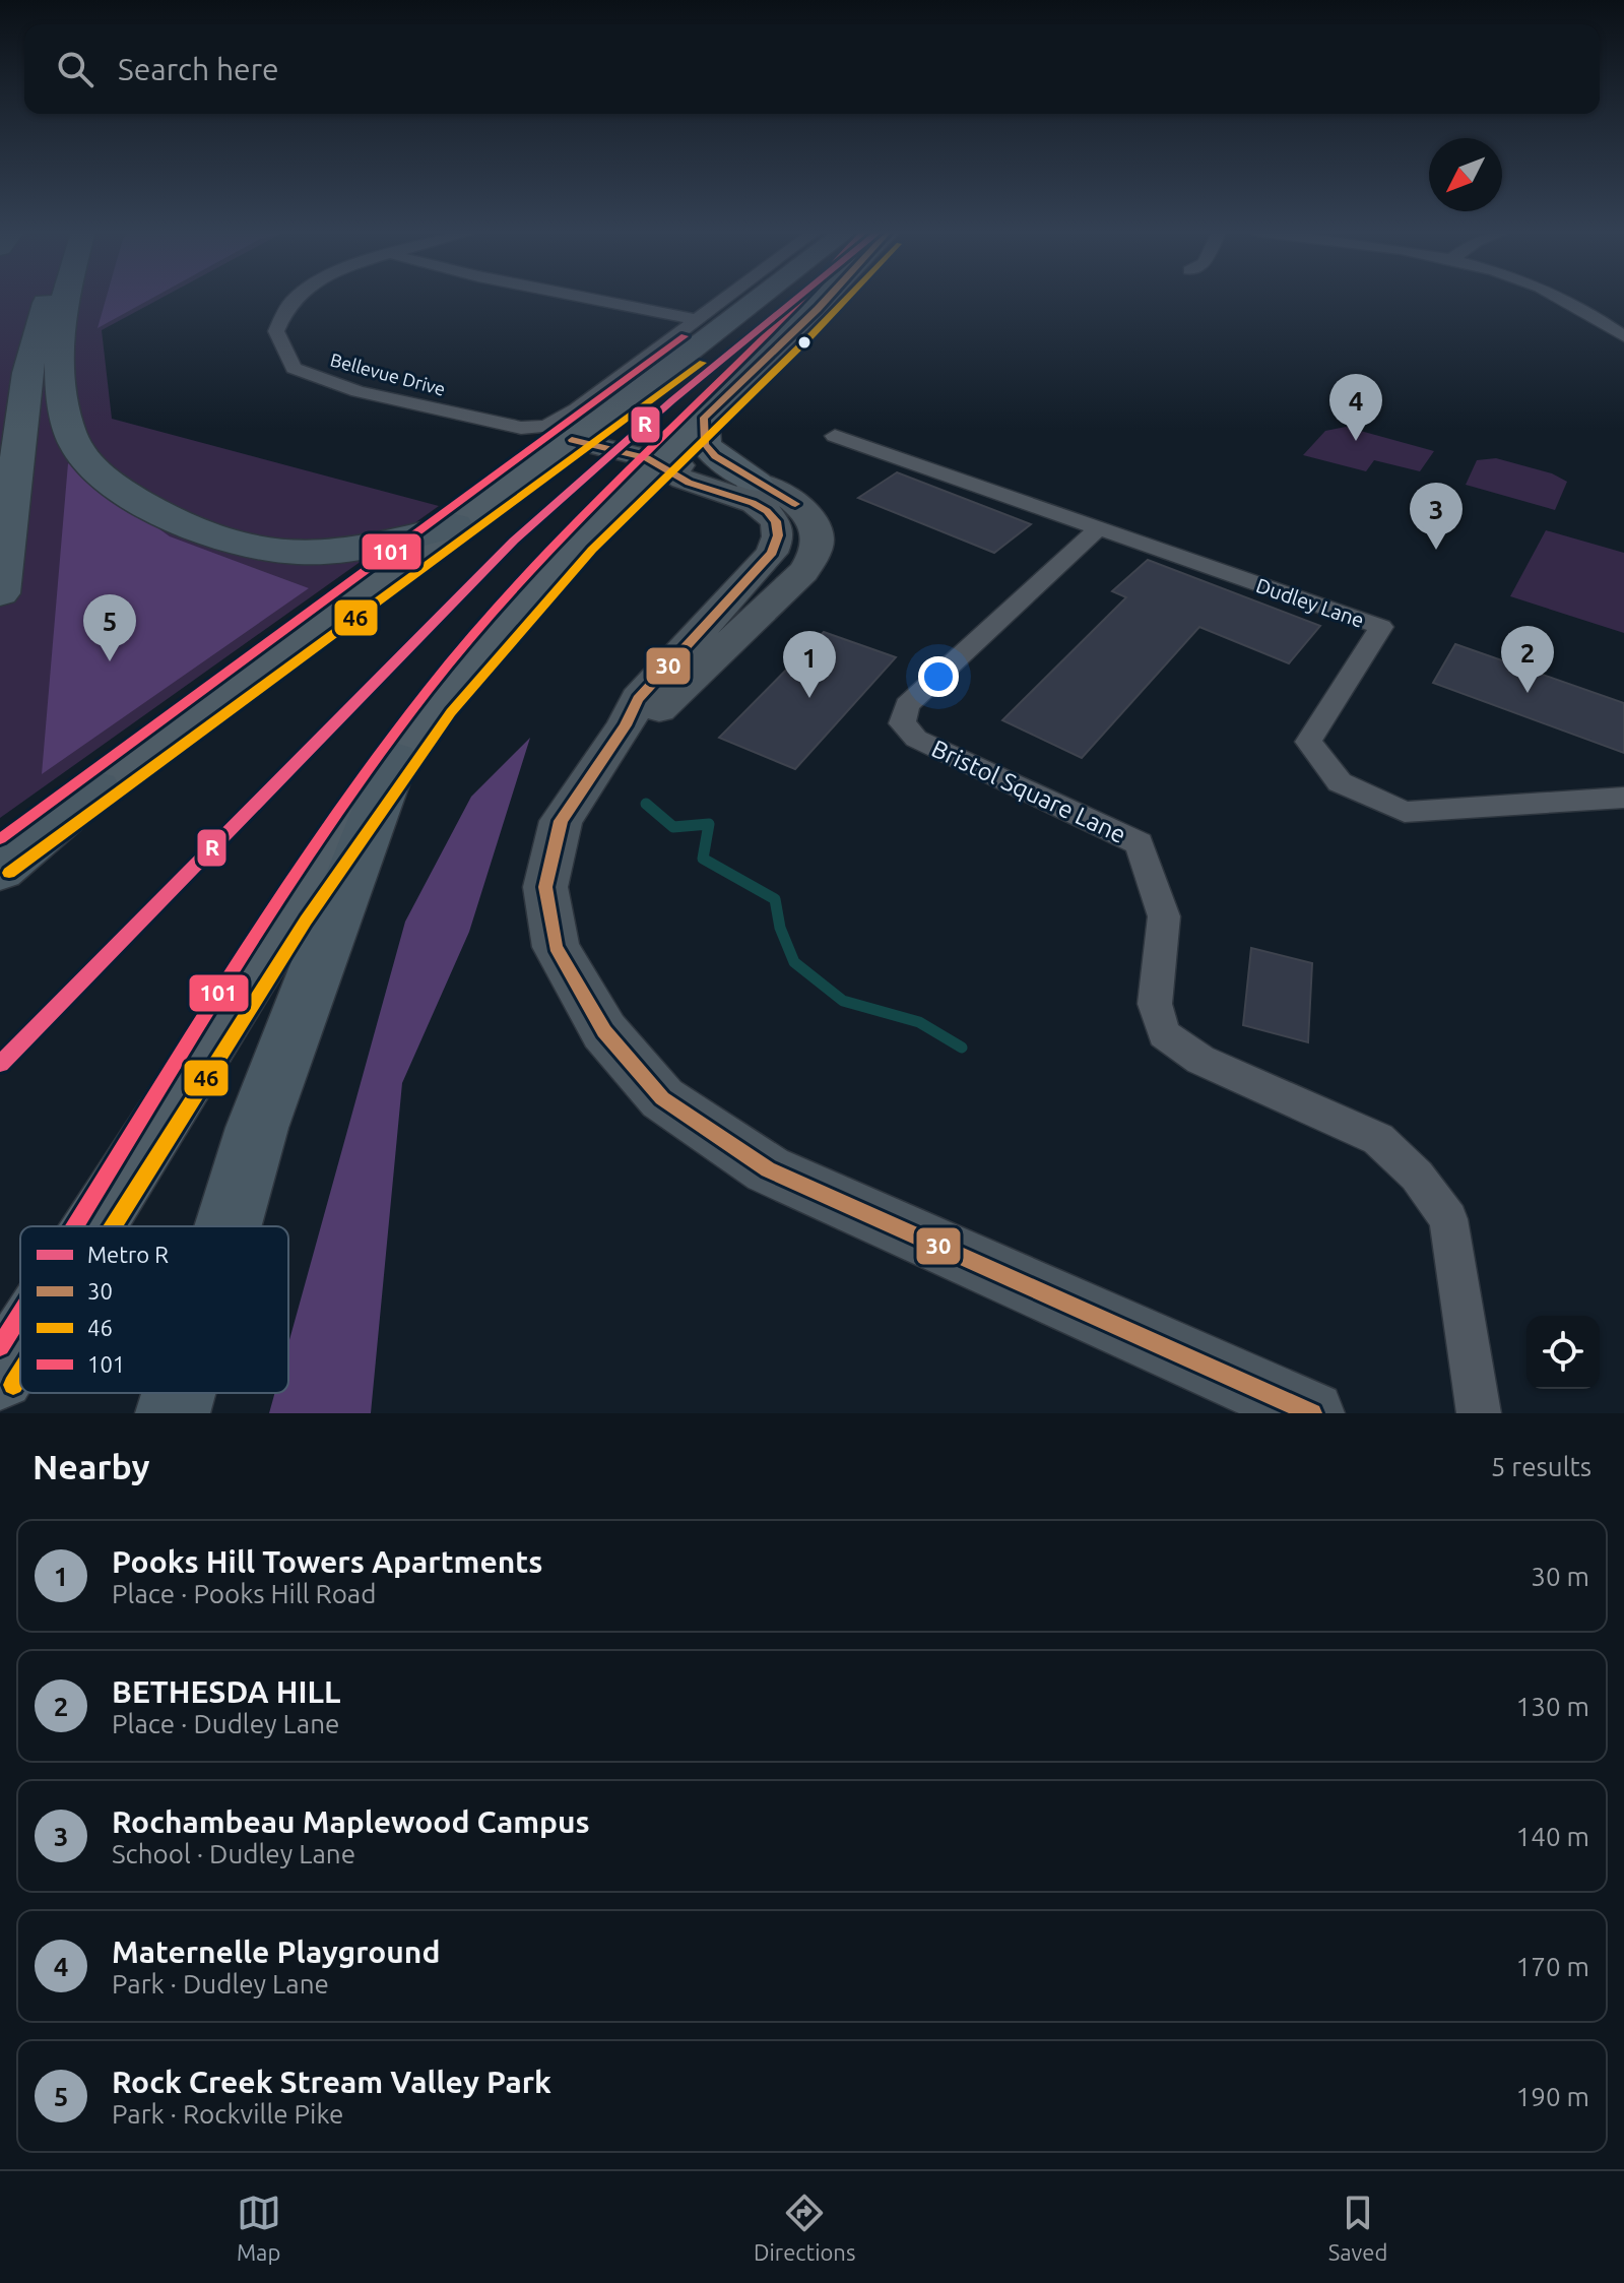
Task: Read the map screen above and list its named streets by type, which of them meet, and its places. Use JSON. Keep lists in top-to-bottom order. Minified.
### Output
{"streets":{"street":["Bellevue Drive","Dudley Lane","Bristol Square Lane"]},"crossings":[["Dudley Lane","Bristol Square Lane"]],"lines":["metro line R","transit line 30","transit line 46","transit line 101"],"legend":["Metro R","30","46","101"],"north":"bottom left","page":{"search":"Search here","pins":["4","3","5","2","1"],"heading":["Nearby","5 results"],"list":[{"mark":"1","name":"Pooks Hill Towers Apartments","note":"Place · Pooks Hill Road","value":"30 m"},{"mark":"2","name":"BETHESDA HILL","note":"Place · Dudley Lane","value":"130 m"},{"mark":"3","name":"Rochambeau Maplewood Campus","note":"School · Dudley Lane","value":"140 m"},{"mark":"4","name":"Maternelle Playground","note":"Park · Dudley Lane","value":"170 m"},{"mark":"5","name":"Rock Creek Stream Valley Park","note":"Park · Rockville Pike","value":"190 m"}],"nav":["Map","Directions","Saved"]}}
